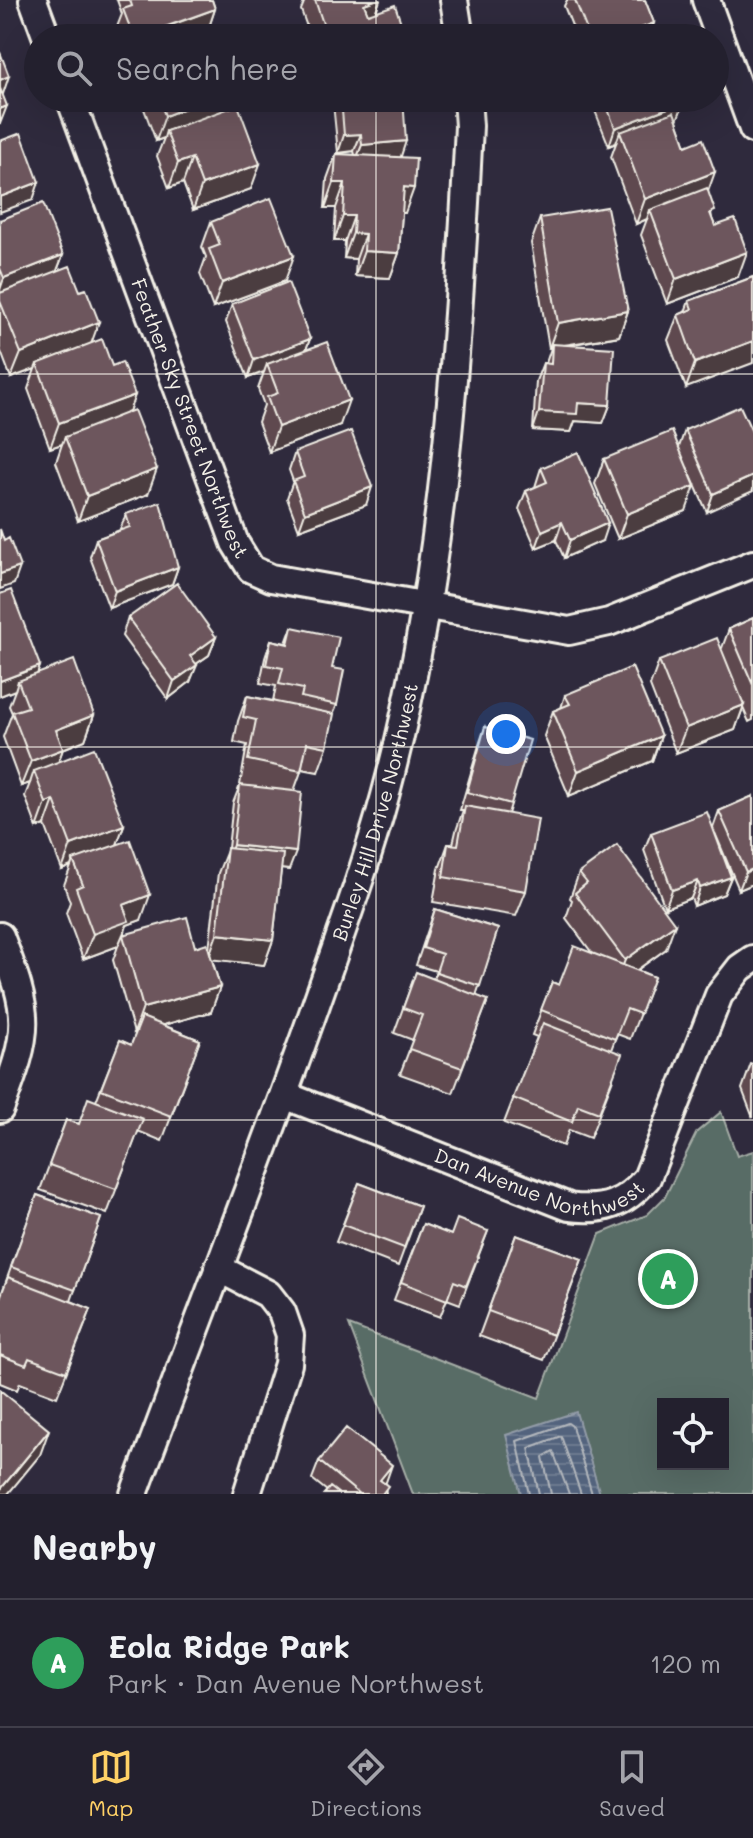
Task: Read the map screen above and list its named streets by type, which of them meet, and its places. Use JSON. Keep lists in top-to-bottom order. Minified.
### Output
{"streets":{"street":["Feather Sky Street Northwest","Burley Hill Drive Northwest","Dan Avenue Northwest"]},"crossings":[["Feather Sky Street Northwest","Burley Hill Drive Northwest"],["Burley Hill Drive Northwest","Dan Avenue Northwest"]],"page":{"search":"Search here","pins":"A","heading":"Nearby","list":[{"mark":"A","name":"Eola Ridge Park","note":"Park · Dan Avenue Northwest","value":"120 m"}],"nav":["Map","Directions","Saved"]}}
